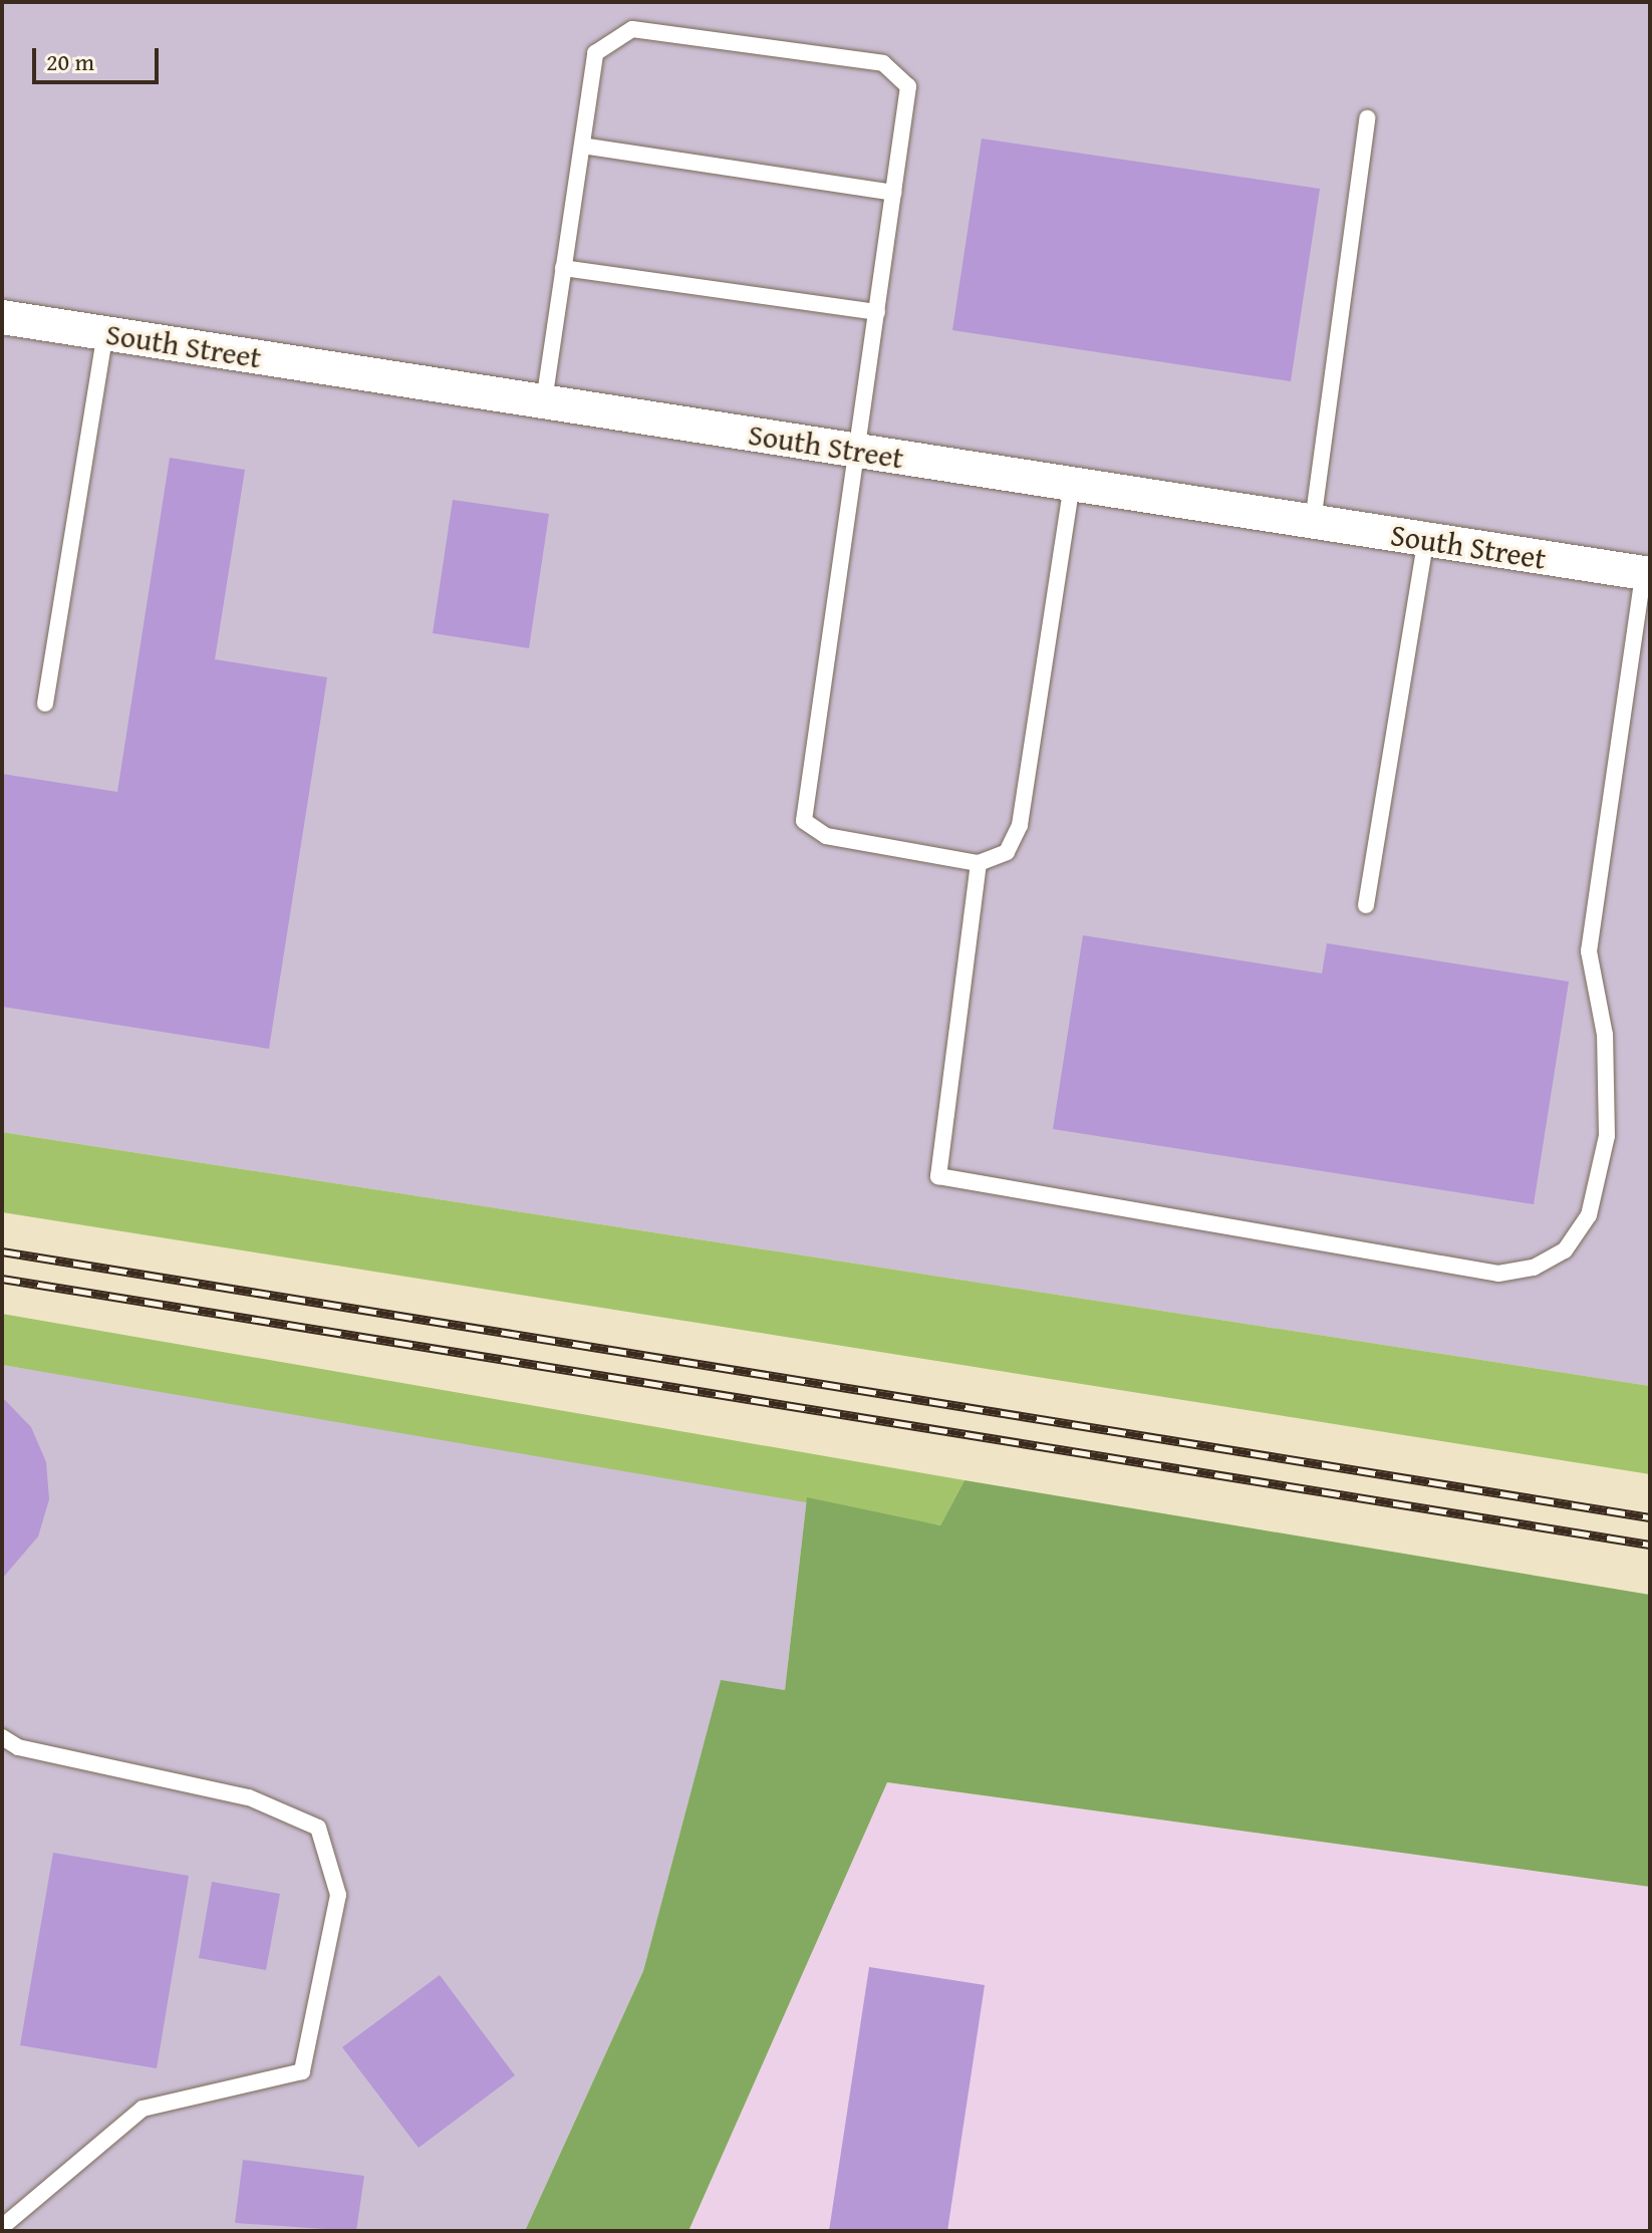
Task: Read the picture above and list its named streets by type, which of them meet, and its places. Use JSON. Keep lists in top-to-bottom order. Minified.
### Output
{"streets":{"street":["South Street"]},"scale_bar":"20 m"}
